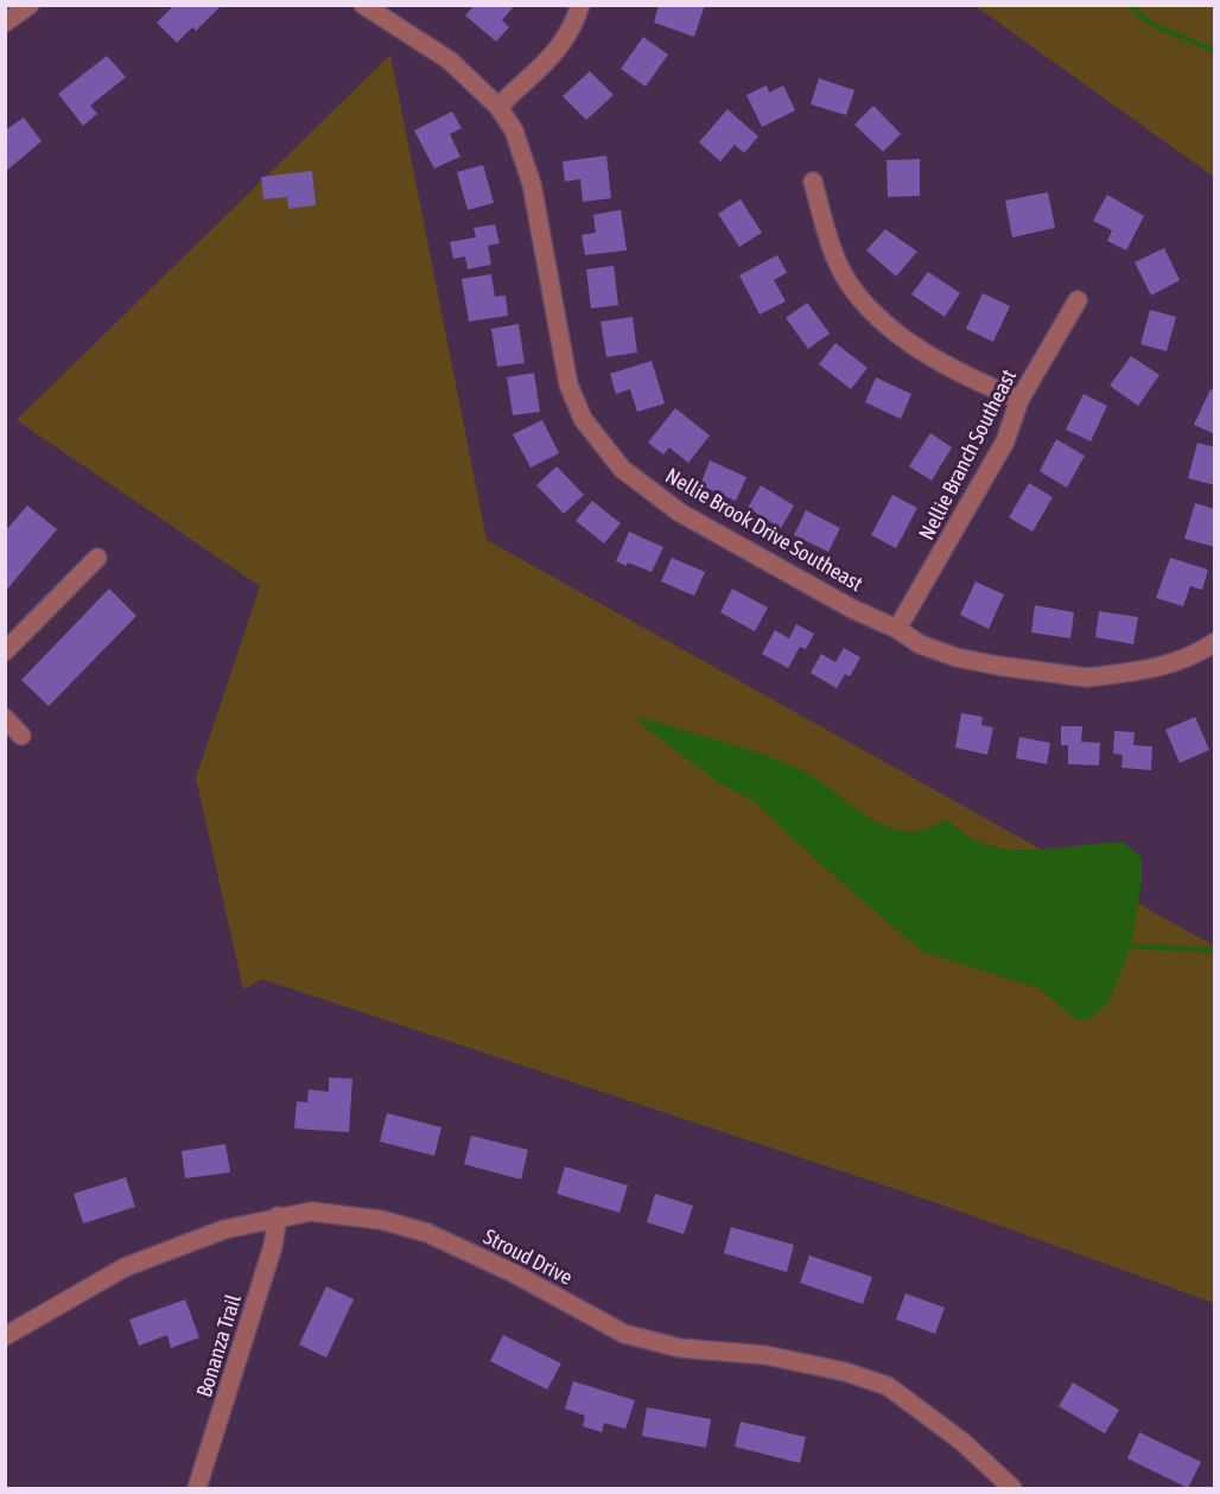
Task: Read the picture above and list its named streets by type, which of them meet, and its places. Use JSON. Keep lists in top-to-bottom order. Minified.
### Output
{"streets":{"street":["Nellie Branch Southeast","Nellie Brook Drive Southeast","Stroud Drive","Bonanza Trail"]},"crossings":[["Nellie Branch Southeast","Nellie Brook Drive Southeast"],["Stroud Drive","Bonanza Trail"]]}
